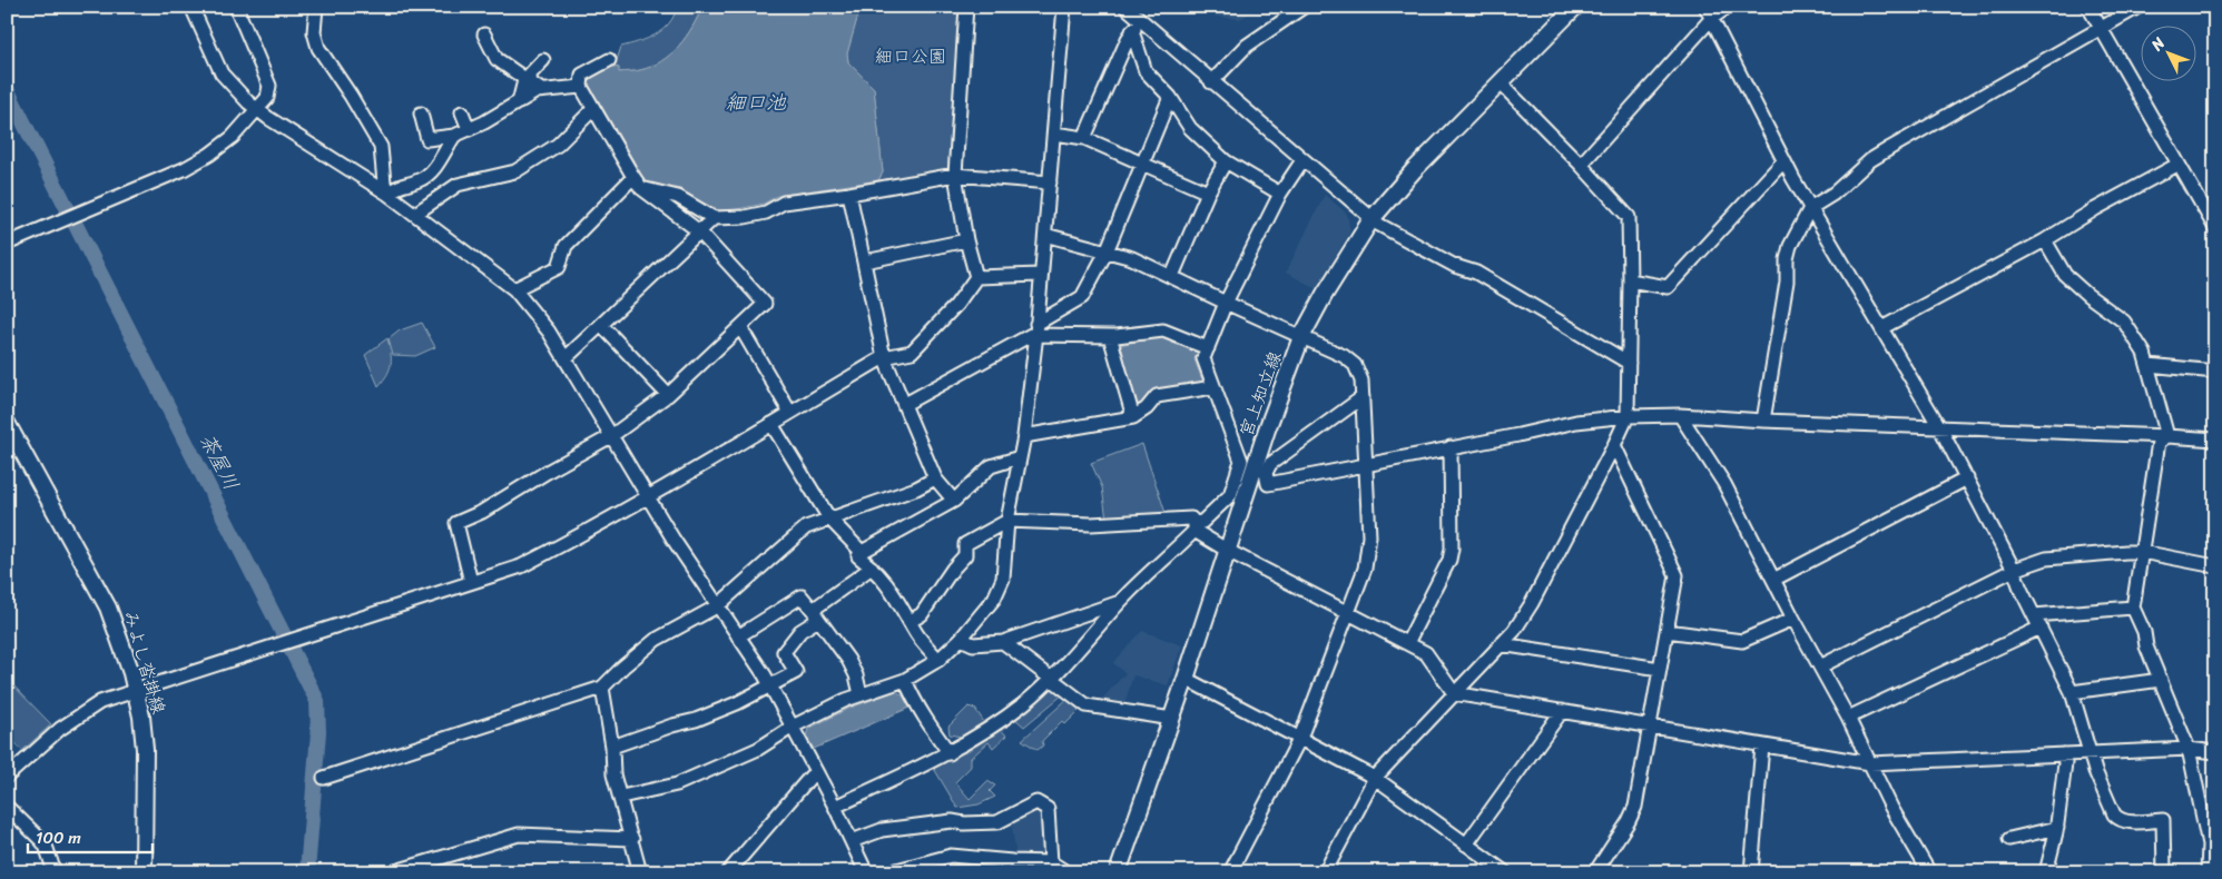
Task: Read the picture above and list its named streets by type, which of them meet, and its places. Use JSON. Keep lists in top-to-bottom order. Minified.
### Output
{"streets":{"main road":["宮上知立線","みよし沓掛線"]},"water":["細口池","茶屋川"],"parks":["細口公園"],"scale_bar":"100 m","north":"top left"}
